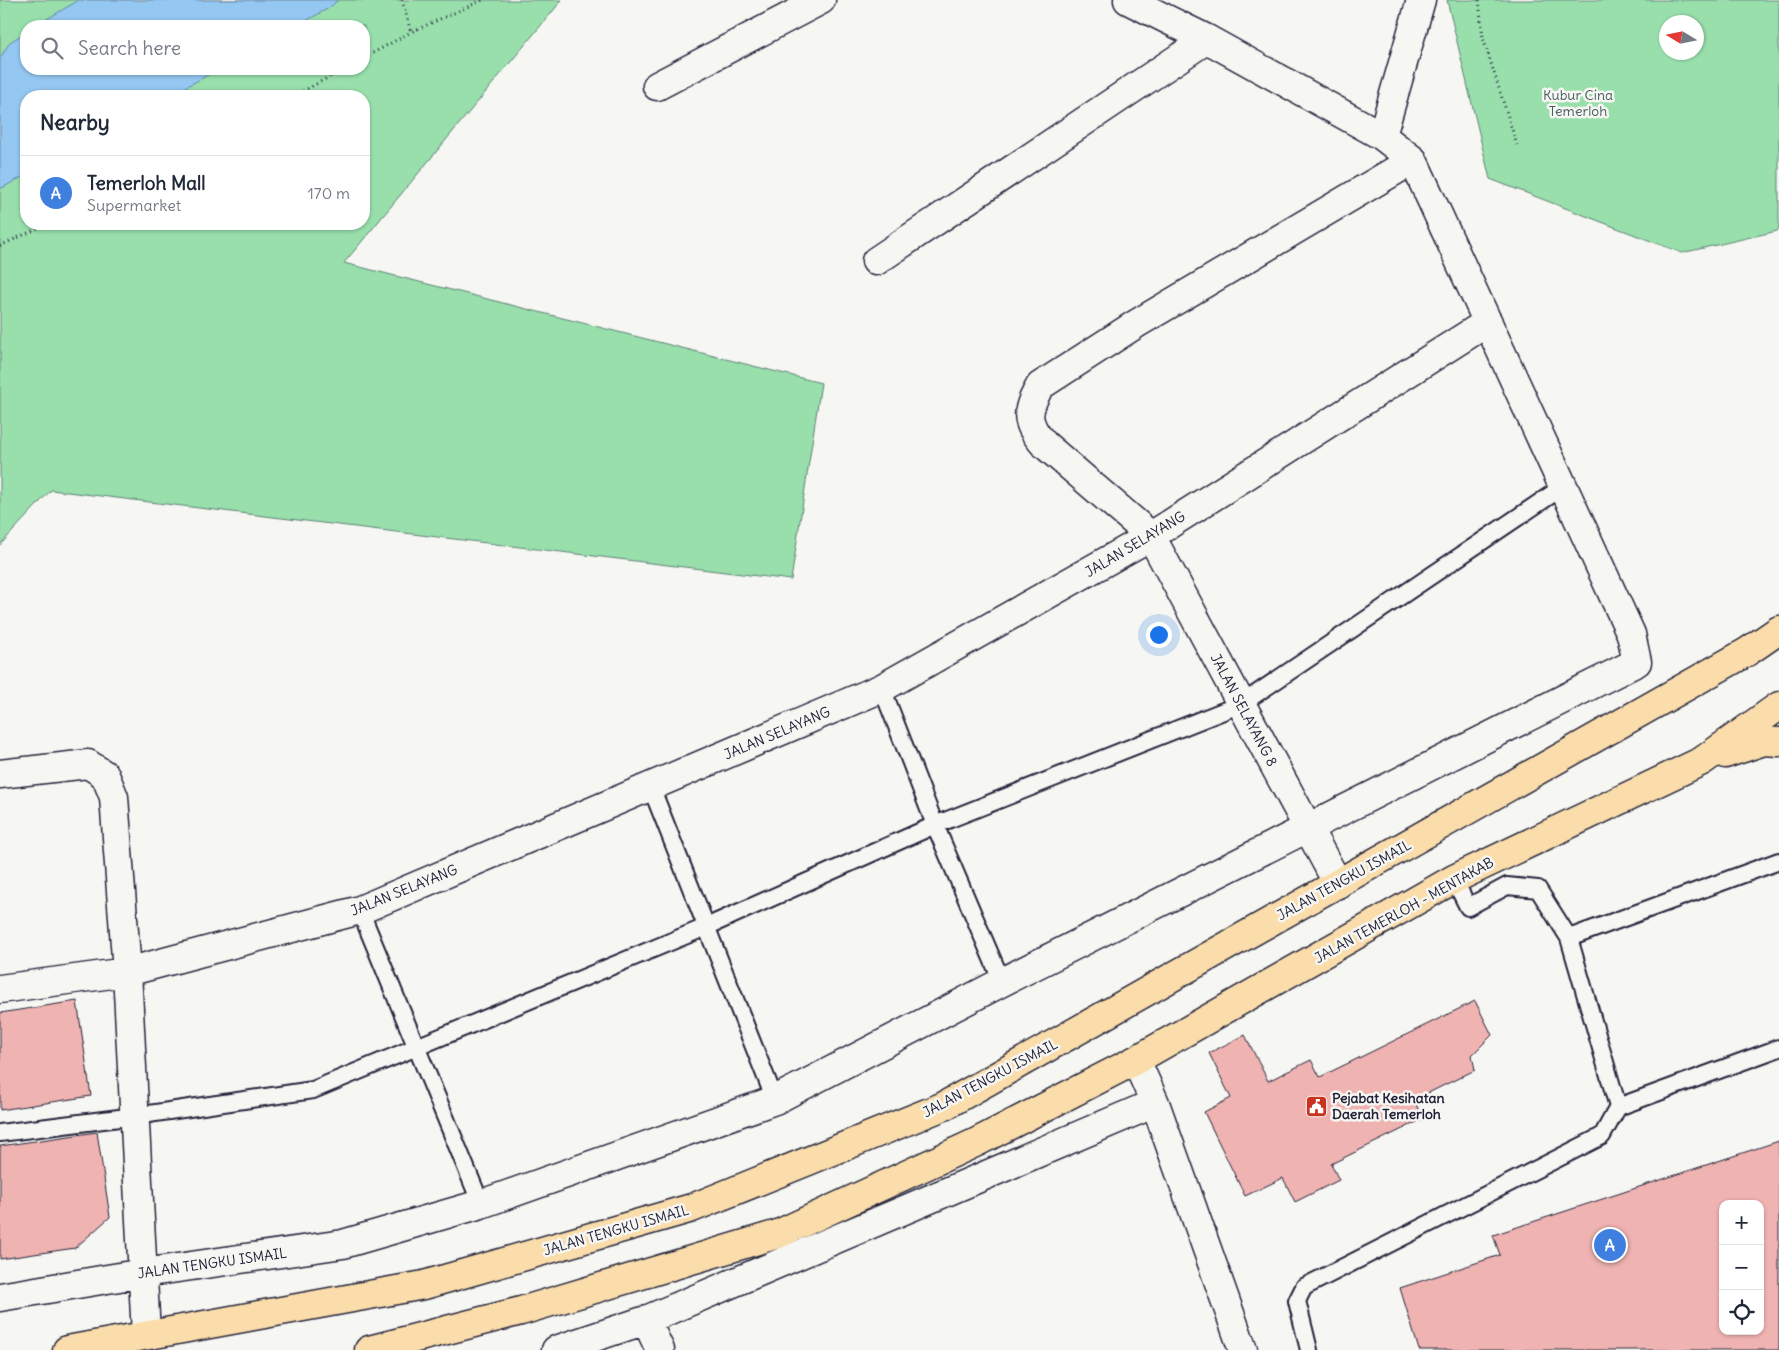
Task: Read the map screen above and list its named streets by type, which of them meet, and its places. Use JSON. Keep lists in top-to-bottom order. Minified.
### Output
{"streets":{"main road":["JALAN TENGKU ISMAIL","JALAN TEMERLOH - MENTAKAB"],"street":["JALAN SELAYANG","JALAN SELAYANG 8"]},"crossings":[["JALAN SELAYANG","JALAN SELAYANG 8"],["JALAN SELAYANG 8","JALAN TENGKU ISMAIL"]],"parks":["Kubur Cina Temerloh"],"places":{"public building":["Pejabat Kesihatan Daerah Temerloh"]},"north":"left","page":{"search":"Search here","heading":"Nearby","list":[{"mark":"A","name":"Temerloh Mall","note":"Supermarket","value":"170 m"}],"map_buttons":["+","−"],"pins":"A"}}
